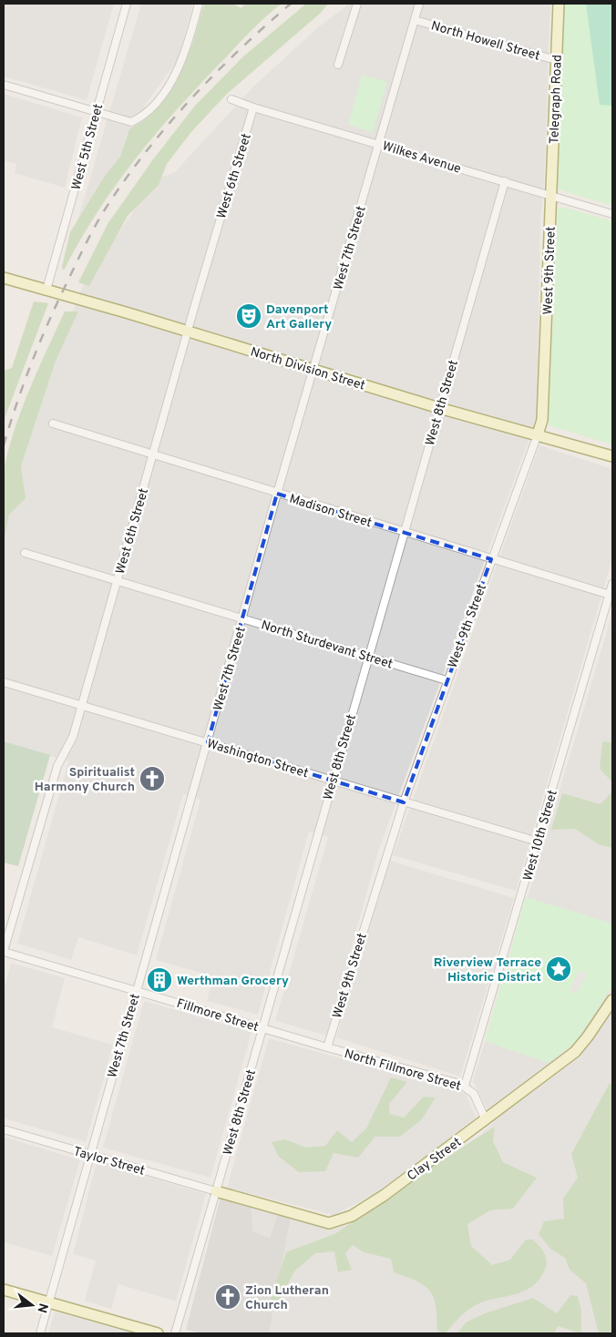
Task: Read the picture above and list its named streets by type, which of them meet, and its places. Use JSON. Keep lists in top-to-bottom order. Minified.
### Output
{"streets":{"street":["North Howell Street","Telegraph Road","West 5th Street","Wilkes Avenue","West 6th Street","West 7th Street","West 9th Street","North Division Street","West 8th Street","Madison Street","North Sturdevant Street","Washington Street","West 10th Street","Fillmore Street","North Fillmore Street","Clay Street","Taylor Street"]},"crossings":[["North Howell Street","Telegraph Road"],["North Howell Street","West 7th Street"],["Telegraph Road","Wilkes Avenue"],["Telegraph Road","West 9th Street"],["West 5th Street","North Division Street"],["Wilkes Avenue","West 6th Street"],["Wilkes Avenue","West 7th Street"],["Wilkes Avenue","West 9th Street"],["Wilkes Avenue","West 8th Street"],["West 6th Street","North Division Street"],["West 6th Street","Madison Street"],["West 6th Street","North Sturdevant Street"],["West 6th Street","Washington Street"],["West 6th Street","Fillmore Street"],["West 7th Street","North Division Street"],["West 7th Street","Madison Street"],["West 7th Street","North Sturdevant Street"],["West 7th Street","Washington Street"],["West 7th Street","Fillmore Street"],["West 7th Street","Taylor Street"],["West 9th Street","North Division Street"],["West 9th Street","Madison Street"],["West 9th Street","North Sturdevant Street"],["West 9th Street","Washington Street"],["West 9th Street","Fillmore Street"],["West 9th Street","North Fillmore Street"],["North Division Street","West 8th Street"],["West 8th Street","Madison Street"],["West 8th Street","North Sturdevant Street"],["West 8th Street","Washington Street"],["West 8th Street","Fillmore Street"],["West 8th Street","Clay Street"],["West 8th Street","Taylor Street"],["Madison Street","West 10th Street"],["Washington Street","West 10th Street"],["West 10th Street","North Fillmore Street"],["Fillmore Street","North Fillmore Street"],["North Fillmore Street","Clay Street"],["Clay Street","Taylor Street"]],"places":{"theatre":["Davenport Art Gallery"],"church":["Spiritualist Harmony Church","Zion Lutheran Church"],"place":["Riverview Terrace Historic District"],"building":["Werthman Grocery"]},"north":"right"}
